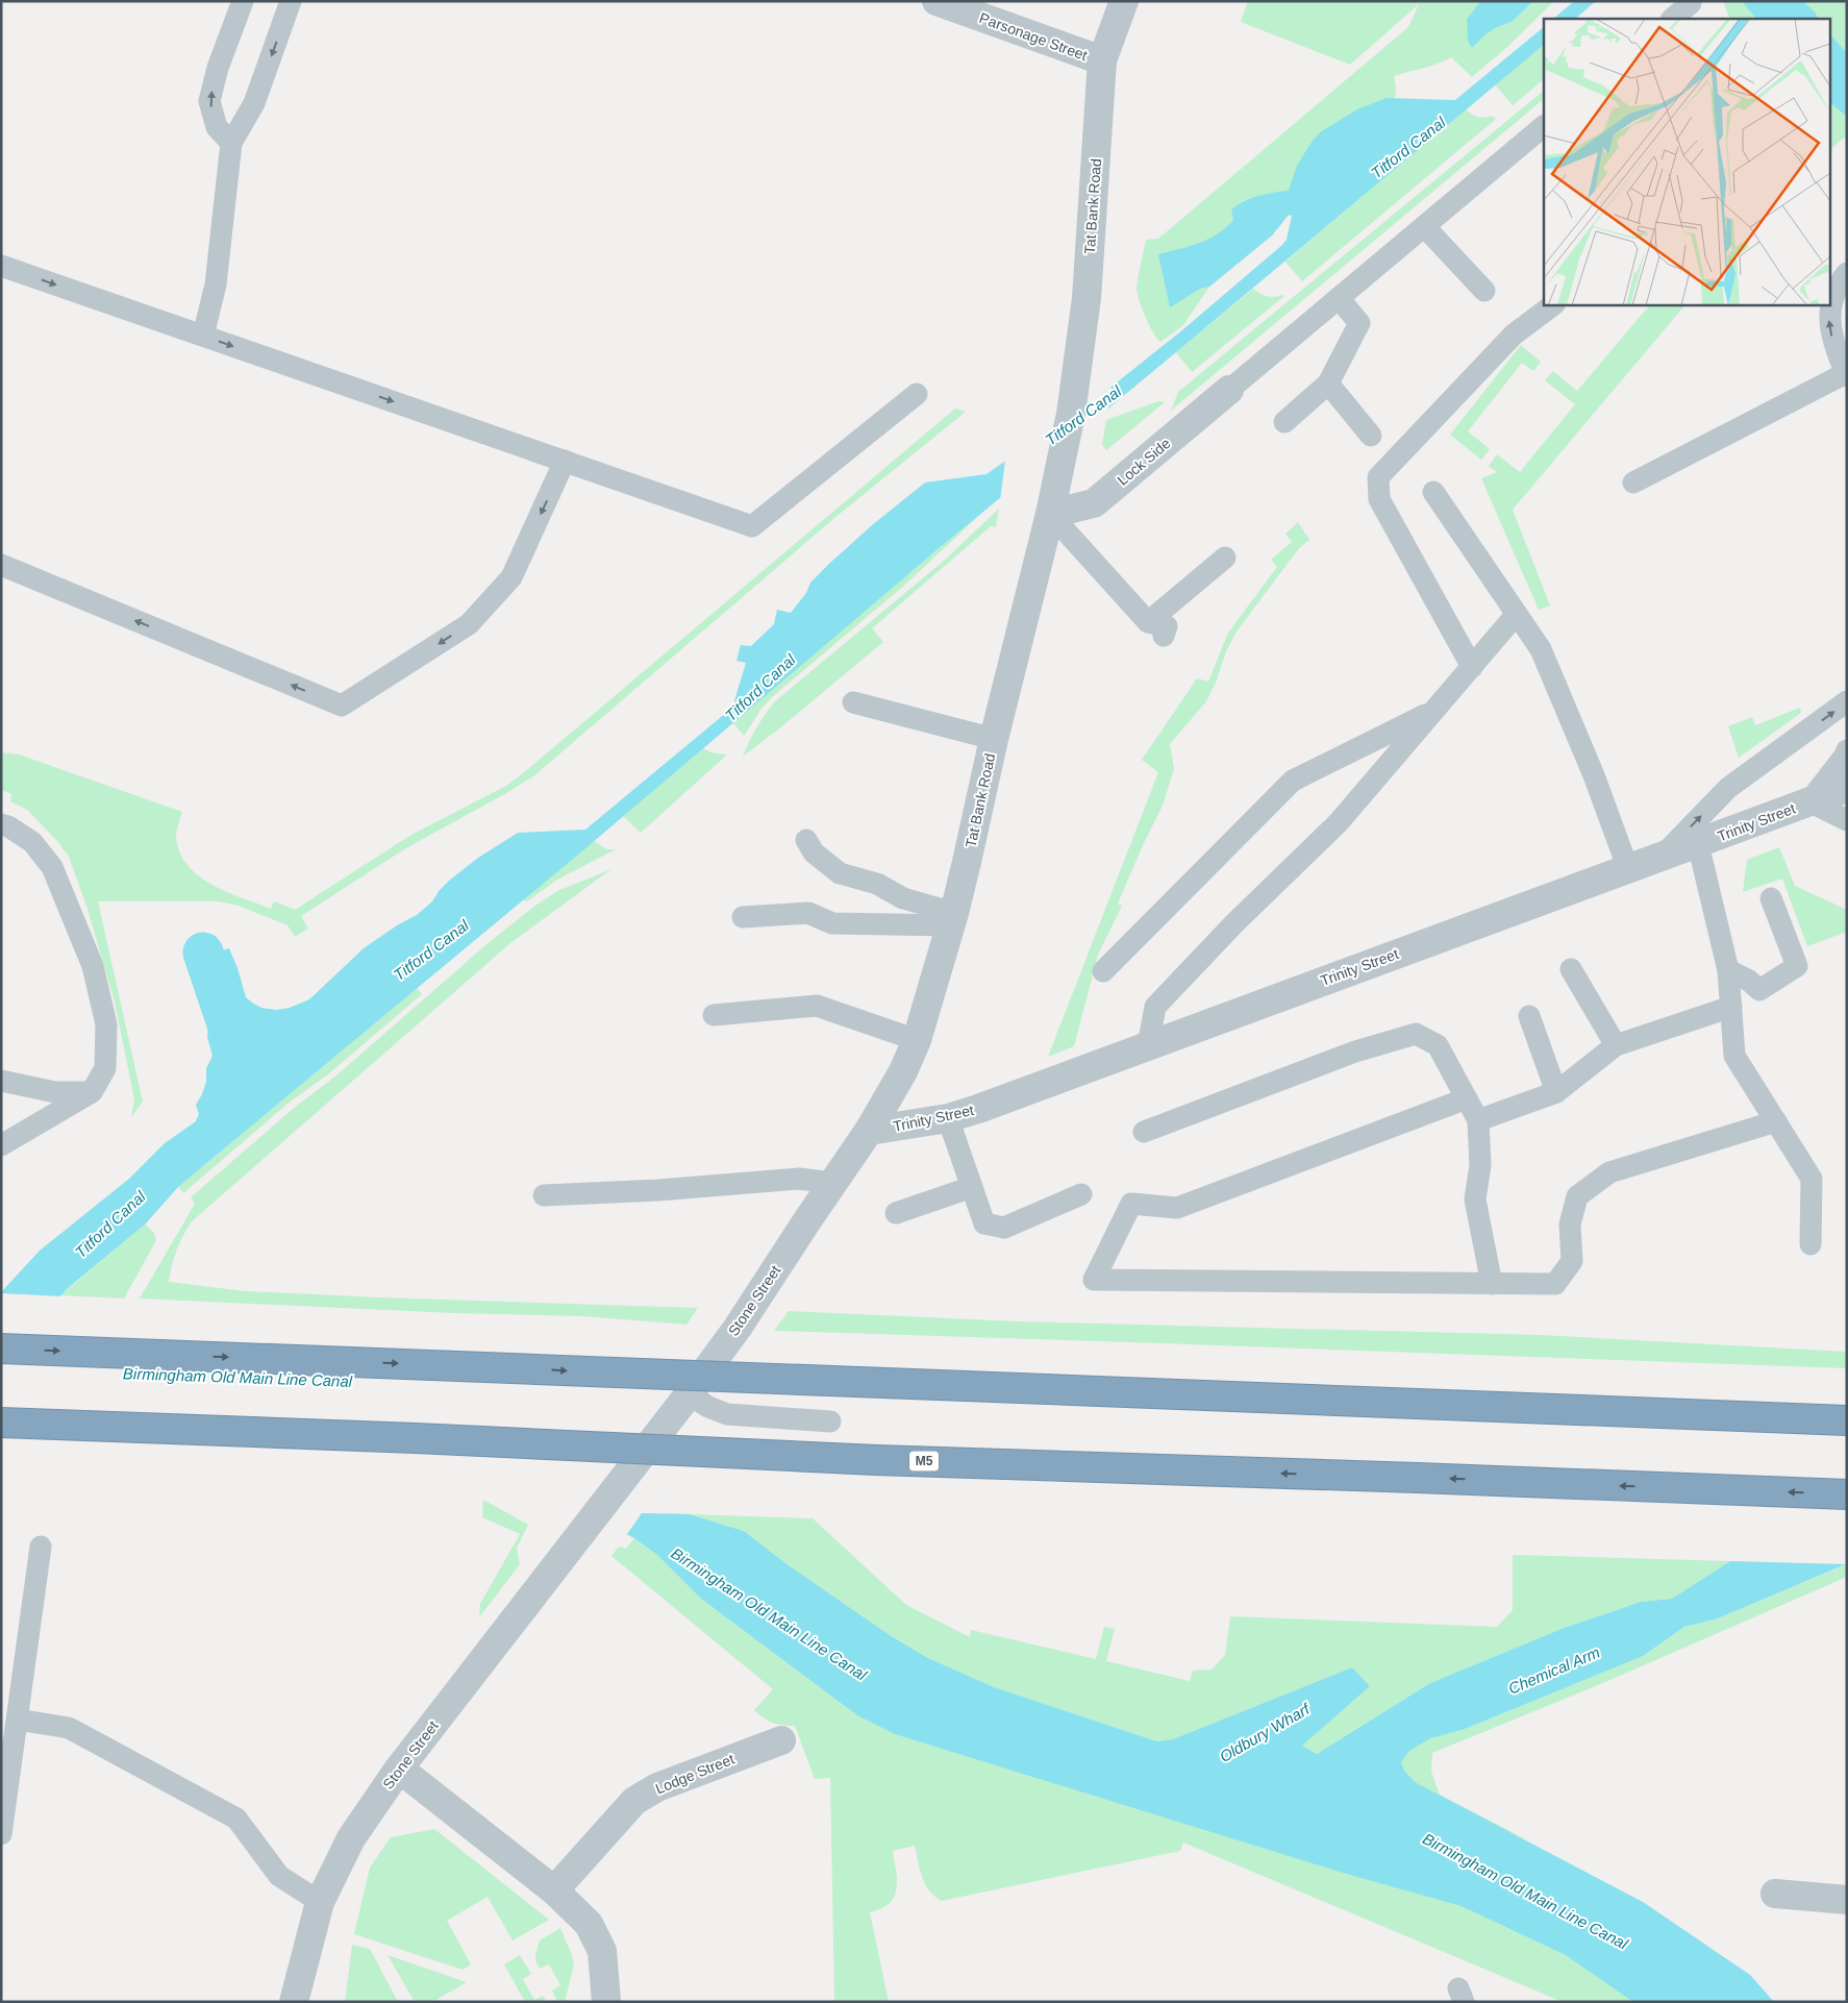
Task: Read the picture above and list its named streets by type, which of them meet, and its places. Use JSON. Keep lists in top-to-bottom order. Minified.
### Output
{"streets":{"highway":["M5"],"street":["Parsonage Street","Tat Bank Road","Lock Side","Trinity Street","Stone Street","Lodge Street"]},"crossings":[["Parsonage Street","Tat Bank Road"],["Tat Bank Road","Lock Side"],["Tat Bank Road","Trinity Street"],["Tat Bank Road","Stone Street"],["Trinity Street","Stone Street"]],"water":["Titford Canal","Birmingham Old Main Line Canal","Chemical Arm","Oldbury Wharf"]}
